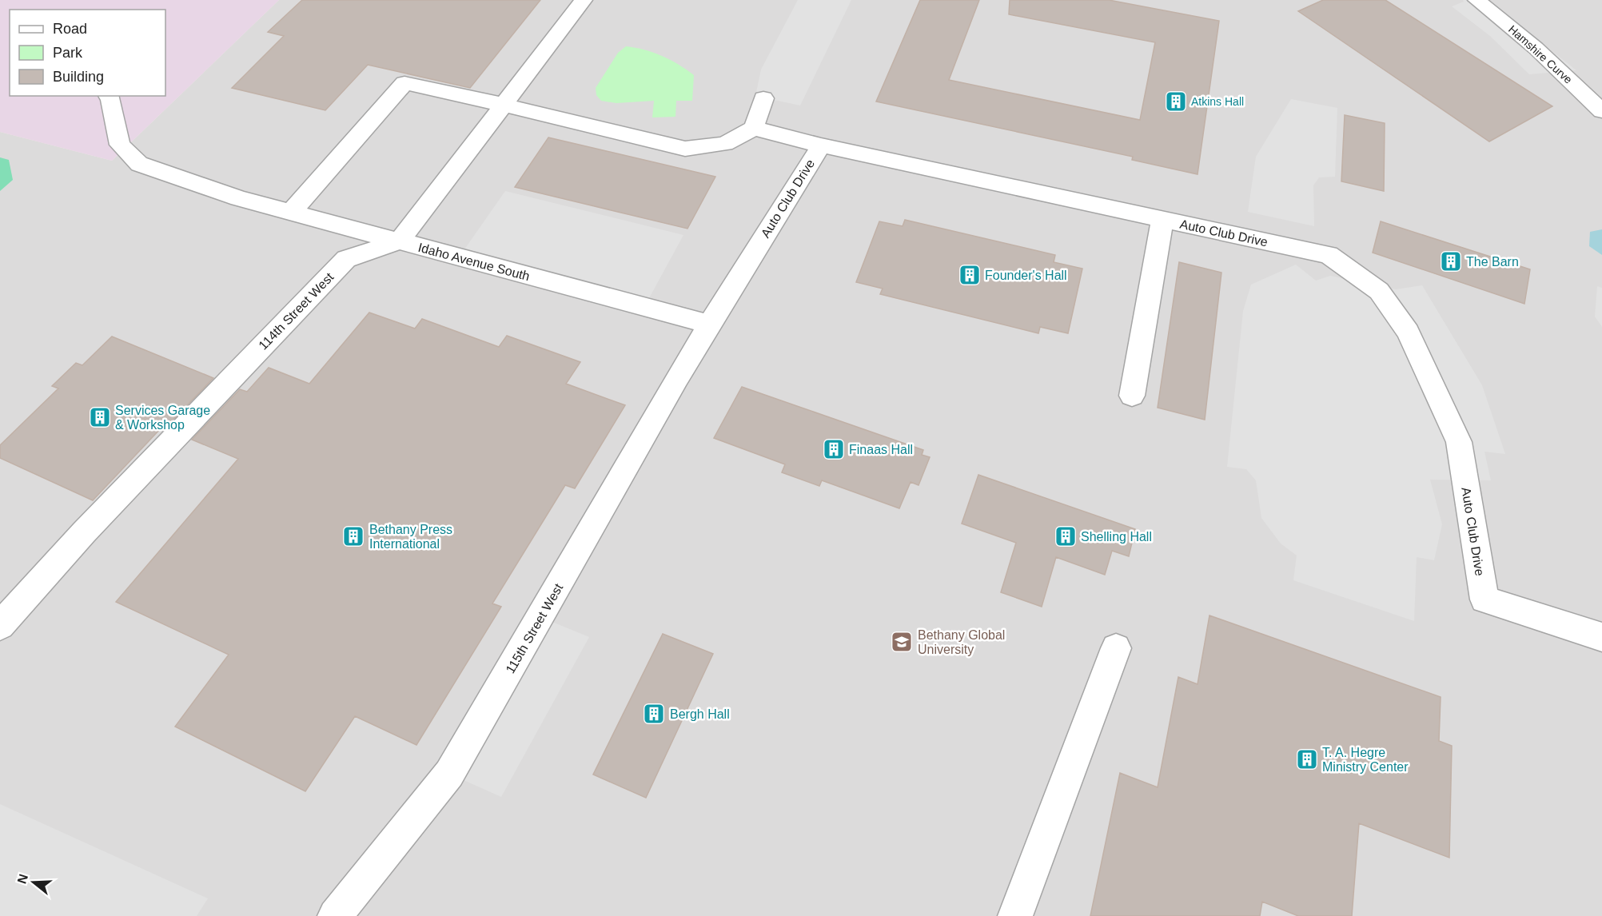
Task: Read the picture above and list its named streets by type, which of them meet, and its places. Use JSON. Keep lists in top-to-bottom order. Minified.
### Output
{"streets":{"street":["Hamshire Curve","Auto Club Drive","Idaho Avenue South","114th Street West","115th Street West"]},"crossings":[["Auto Club Drive","Idaho Avenue South"],["Auto Club Drive","115th Street West"],["Idaho Avenue South","114th Street West"],["Idaho Avenue South","115th Street West"]],"places":{"building":["Atkins Hall","The Barn","Founder's Hall","Services Garage & Workshop","Finaas Hall","Bethany Press International","Shelling Hall","Bergh Hall","T. A. Hegre Ministry Center"],"school or university":["Bethany Global University"]},"legend":["Road","Park","Building"],"north":"left"}
